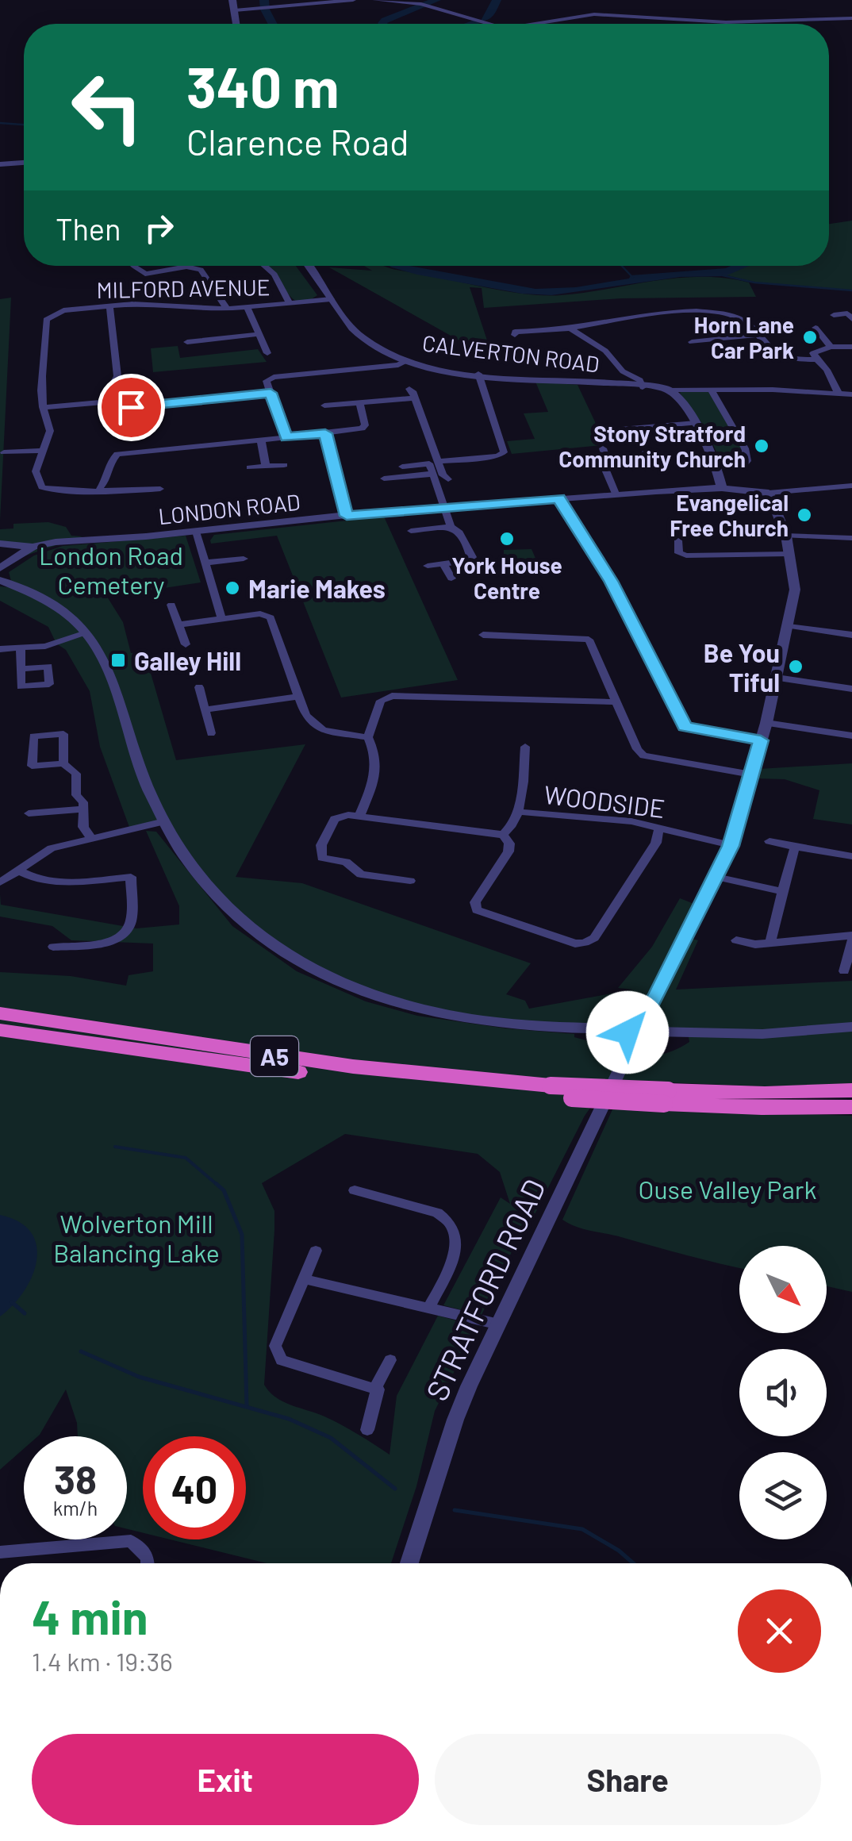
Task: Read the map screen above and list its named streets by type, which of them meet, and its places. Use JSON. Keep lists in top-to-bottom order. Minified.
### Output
{"streets":{"highway":["A5"],"street":["MILFORD AVENUE","CALVERTON ROAD","LONDON ROAD","WOODSIDE","STRATFORD ROAD"]},"crossings":[["MILFORD AVENUE","CALVERTON ROAD"]],"parks":["London Road Cemetery","Ouse Valley Park","Wolverton Mill Balancing Lake"],"places":{"other":["Horn Lane Car Park","Stony Stratford Community Church","Evangelical Free Church","York House Centre","Marie Makes","Be You Tiful"],"transit":["Galley Hill"]},"north":"bottom right","page":{"turn":["340 m","Clarence Road"],"then":"Then","speed":"38 km/h","limit":"40","heading":["4 min","1.4 km · 19:36"],"buttons":["Exit","Share"]}}
